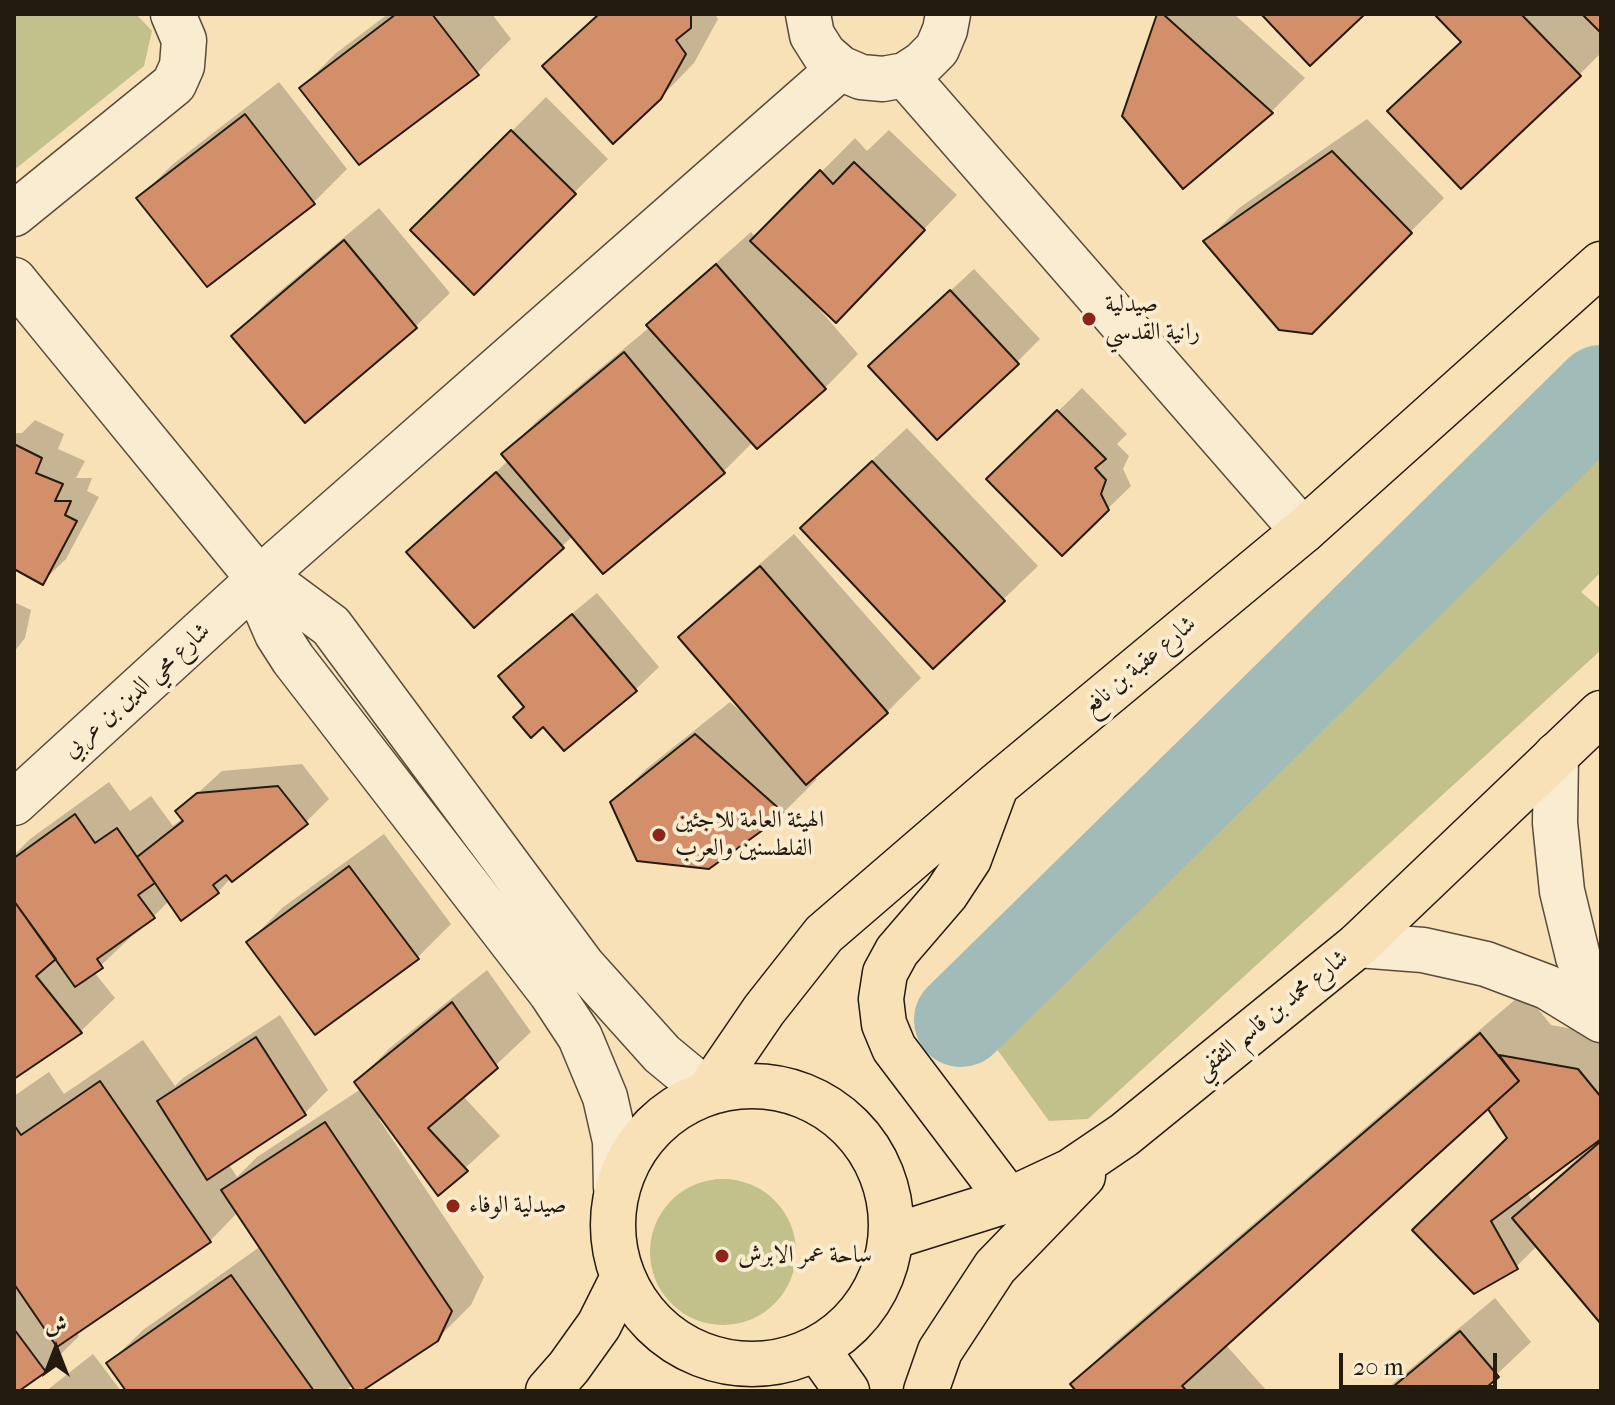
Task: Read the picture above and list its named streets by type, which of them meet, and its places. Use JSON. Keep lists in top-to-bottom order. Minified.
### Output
{"streets":{"main road":["شارع عقبة بن نافع","شارع محمد بن قاسم الثقفي"],"street":["شارع محي الدين بن عربي"]},"crossings":[["شارع عقبة بن نافع","شارع محمد بن قاسم الثقفي"]],"places":["صيدلية رانية القدسي","الهيئة العامة للاجئين الفلطسنين والعرب","صيدلية الوفاء","ساحة عمر الابرش"],"scale_bar":"20 m","north":"top"}
